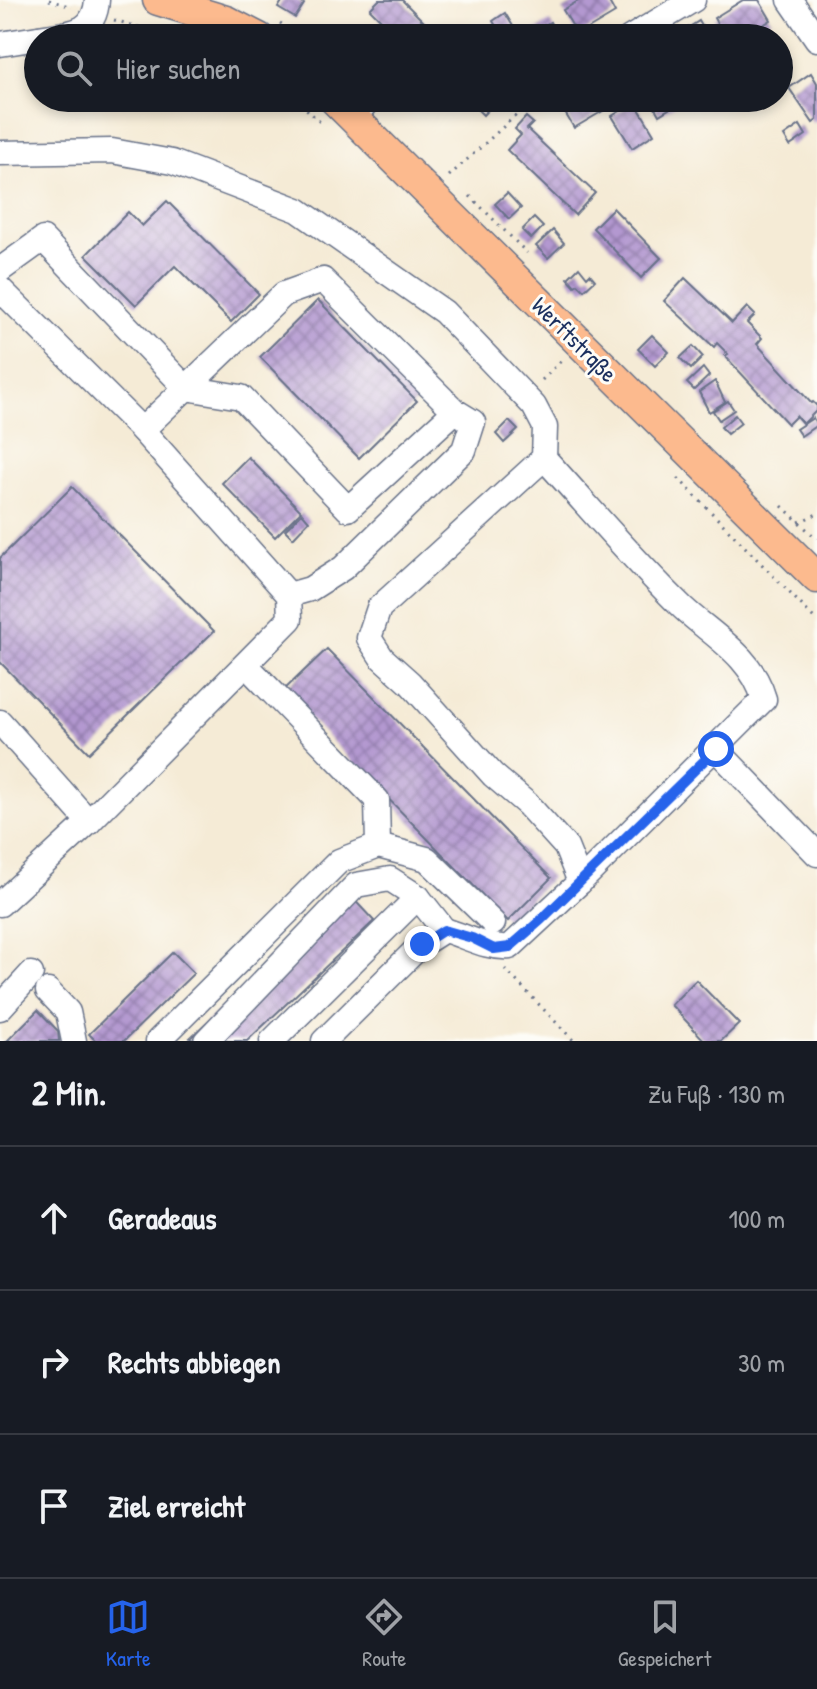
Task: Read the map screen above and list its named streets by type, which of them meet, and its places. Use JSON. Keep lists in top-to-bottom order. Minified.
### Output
{"streets":{"main road":["Werftstraße"]},"page":{"search":"Hier suchen","heading":["2 Min.","Zu Fuß · 130 m"],"list":[["Geradeaus","100 m"],["Rechts abbiegen","30 m"],"Ziel erreicht"],"nav":["Karte","Route","Gespeichert"]}}
